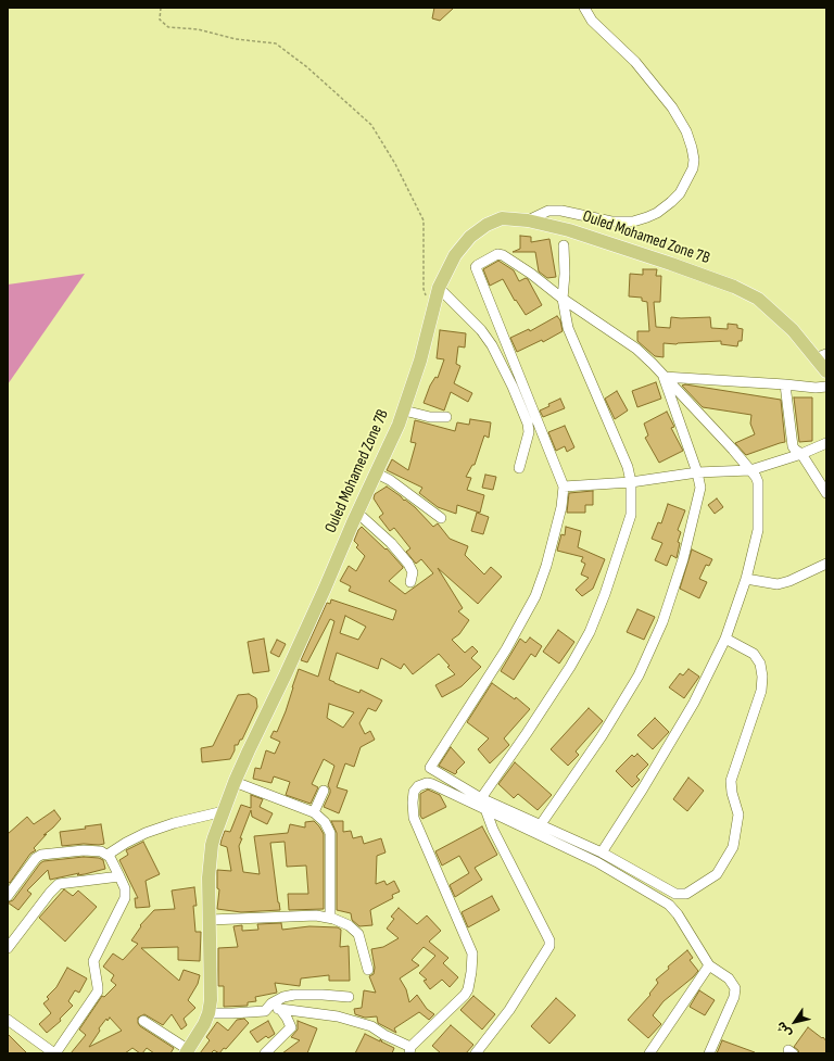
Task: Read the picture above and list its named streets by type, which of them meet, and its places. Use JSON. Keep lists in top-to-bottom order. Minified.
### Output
{"streets":{"main road":["Ouled Mohamed Zone 7B"]},"north":"bottom left"}
